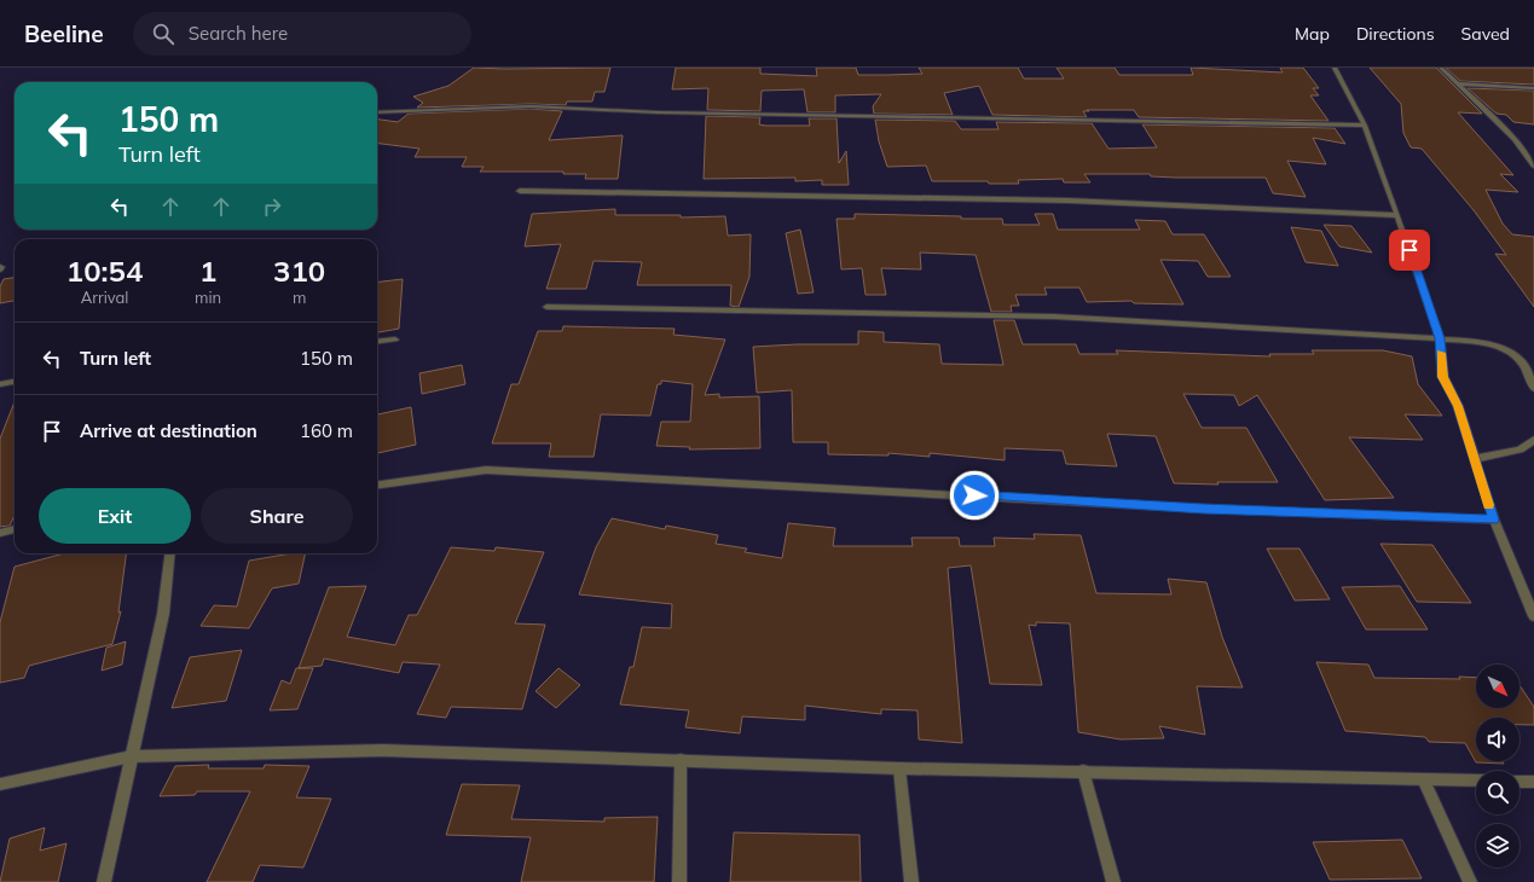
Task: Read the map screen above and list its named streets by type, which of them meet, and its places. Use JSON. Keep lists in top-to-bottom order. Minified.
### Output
{"north":"bottom right","page":{"header":"Beeline","search":"Search here","nav":["Map","Directions","Saved"],"turn":["150 m","Turn left"],"eta":["10:54","Arrival","1","min","310","m"],"list":[{"name":"Turn left","value":"150 m"},{"name":"Arrive at destination","value":"160 m"}],"buttons":["Exit","Share"]}}
